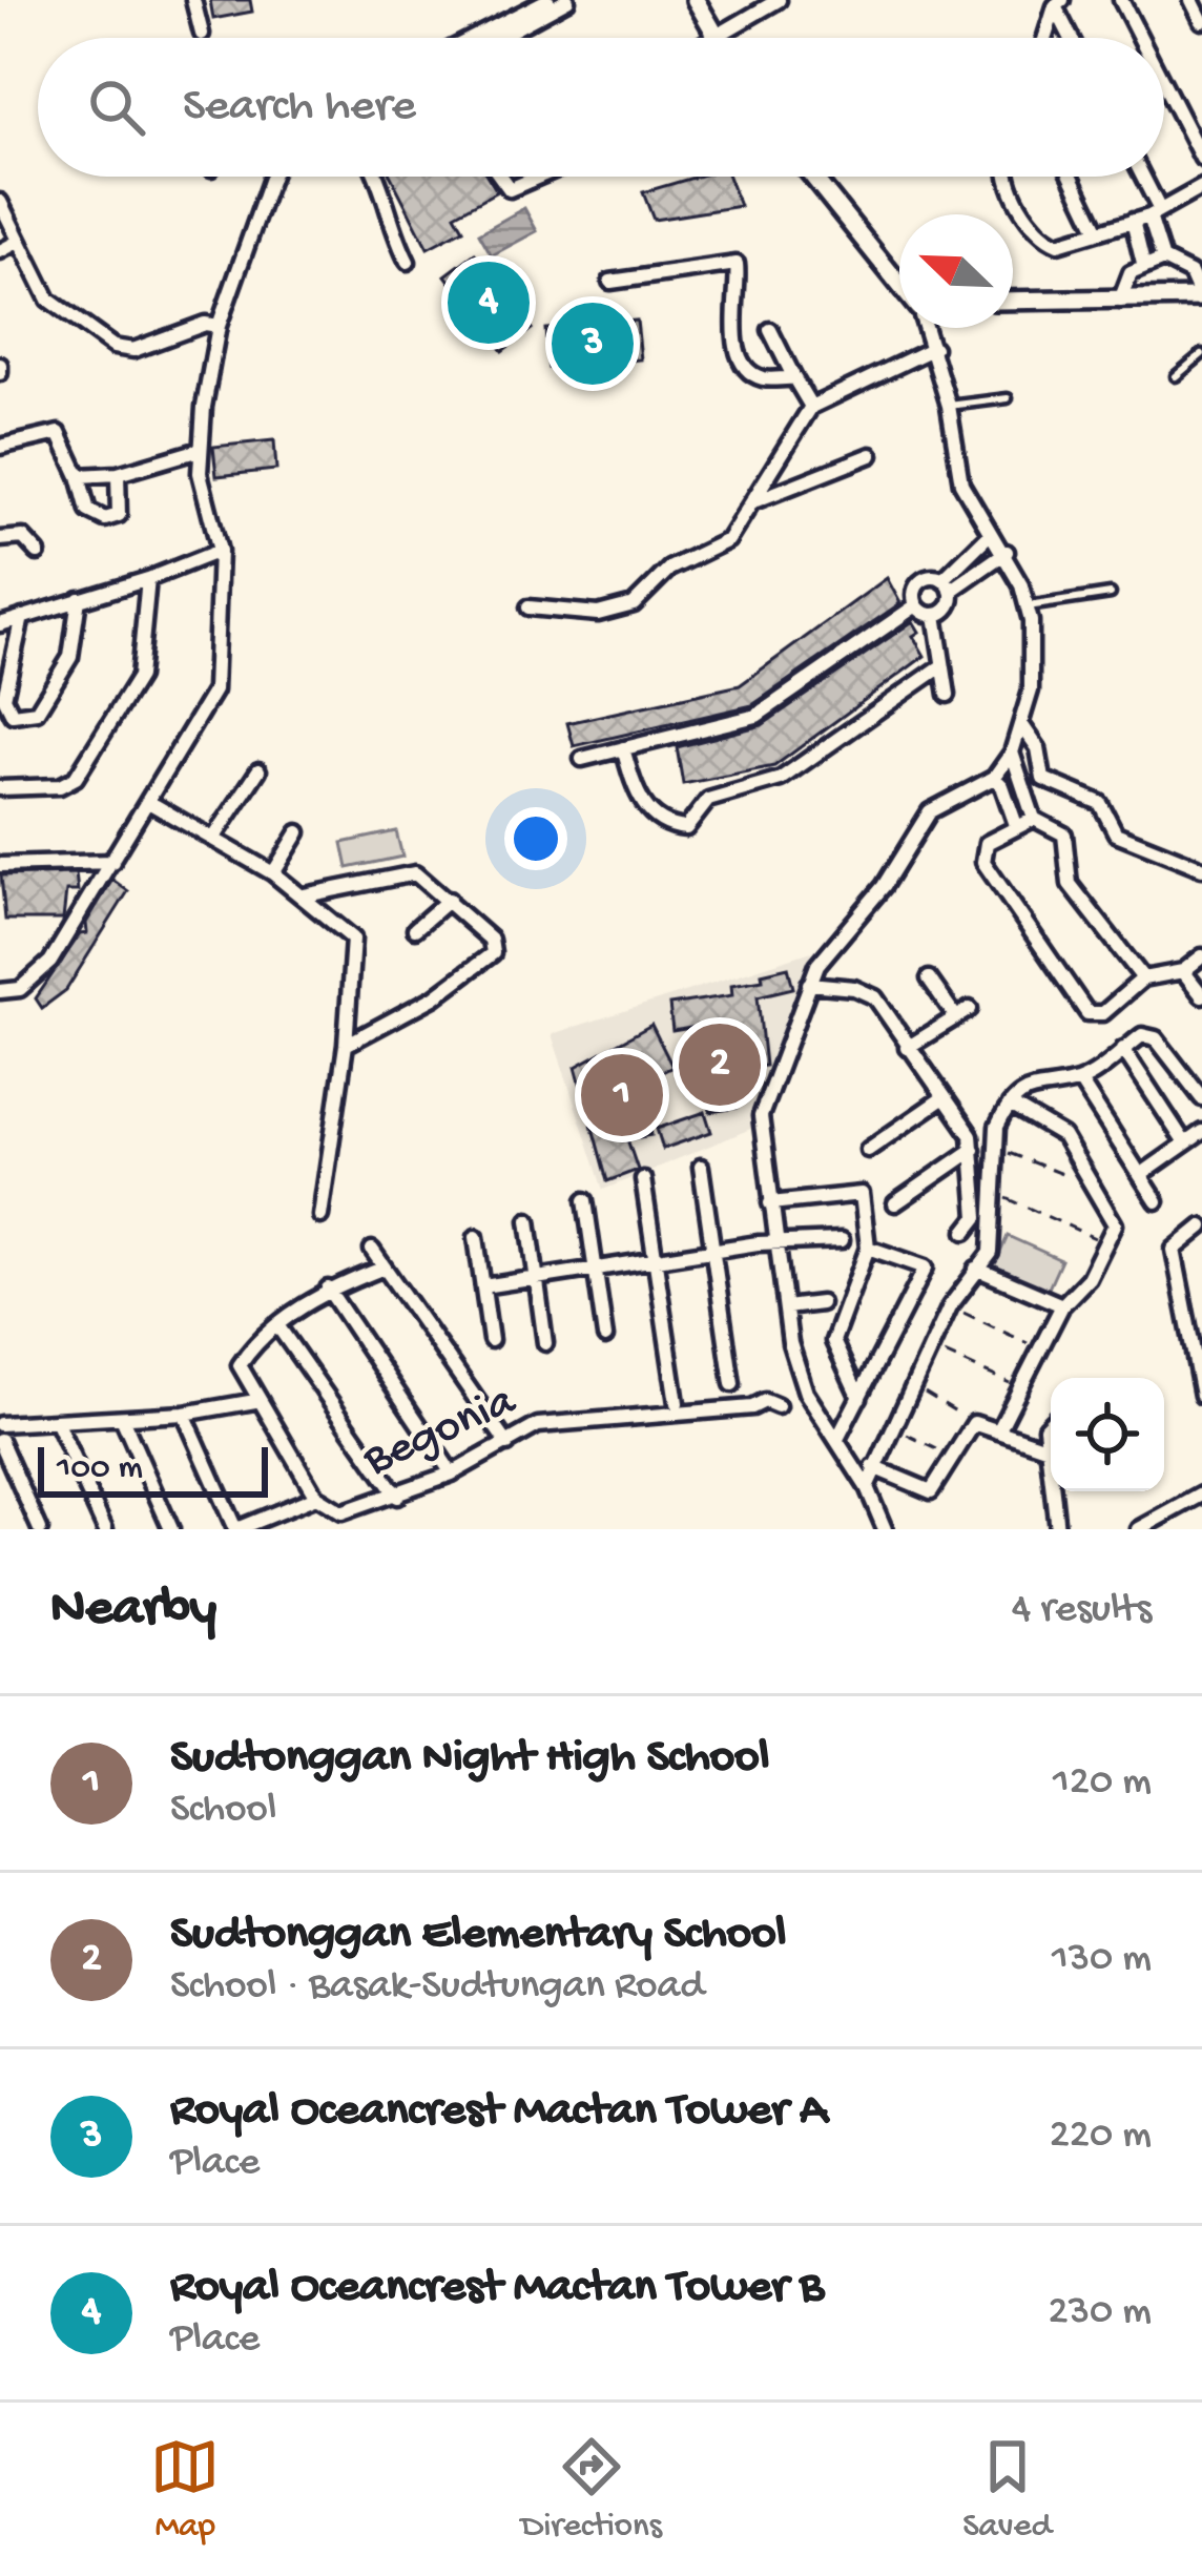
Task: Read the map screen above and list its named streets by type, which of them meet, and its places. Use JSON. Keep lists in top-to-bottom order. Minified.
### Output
{"streets":{"street":["Begonia"]},"scale_bar":"100 m","north":"top left","page":{"search":"Search here","pins":["4","3","2","1"],"scale":"100 m","heading":["Nearby","4 results"],"list":[{"mark":"1","name":"Sudtonggan Night High School","note":"School","value":"120 m"},{"mark":"2","name":"Sudtonggan Elementary School","note":"School · Basak-Sudtungan Road","value":"130 m"},{"mark":"3","name":"Royal Oceancrest Mactan Tower A","note":"Place","value":"220 m"},{"mark":"4","name":"Royal Oceancrest Mactan Tower B","note":"Place","value":"230 m"}],"nav":["Map","Directions","Saved"]}}
